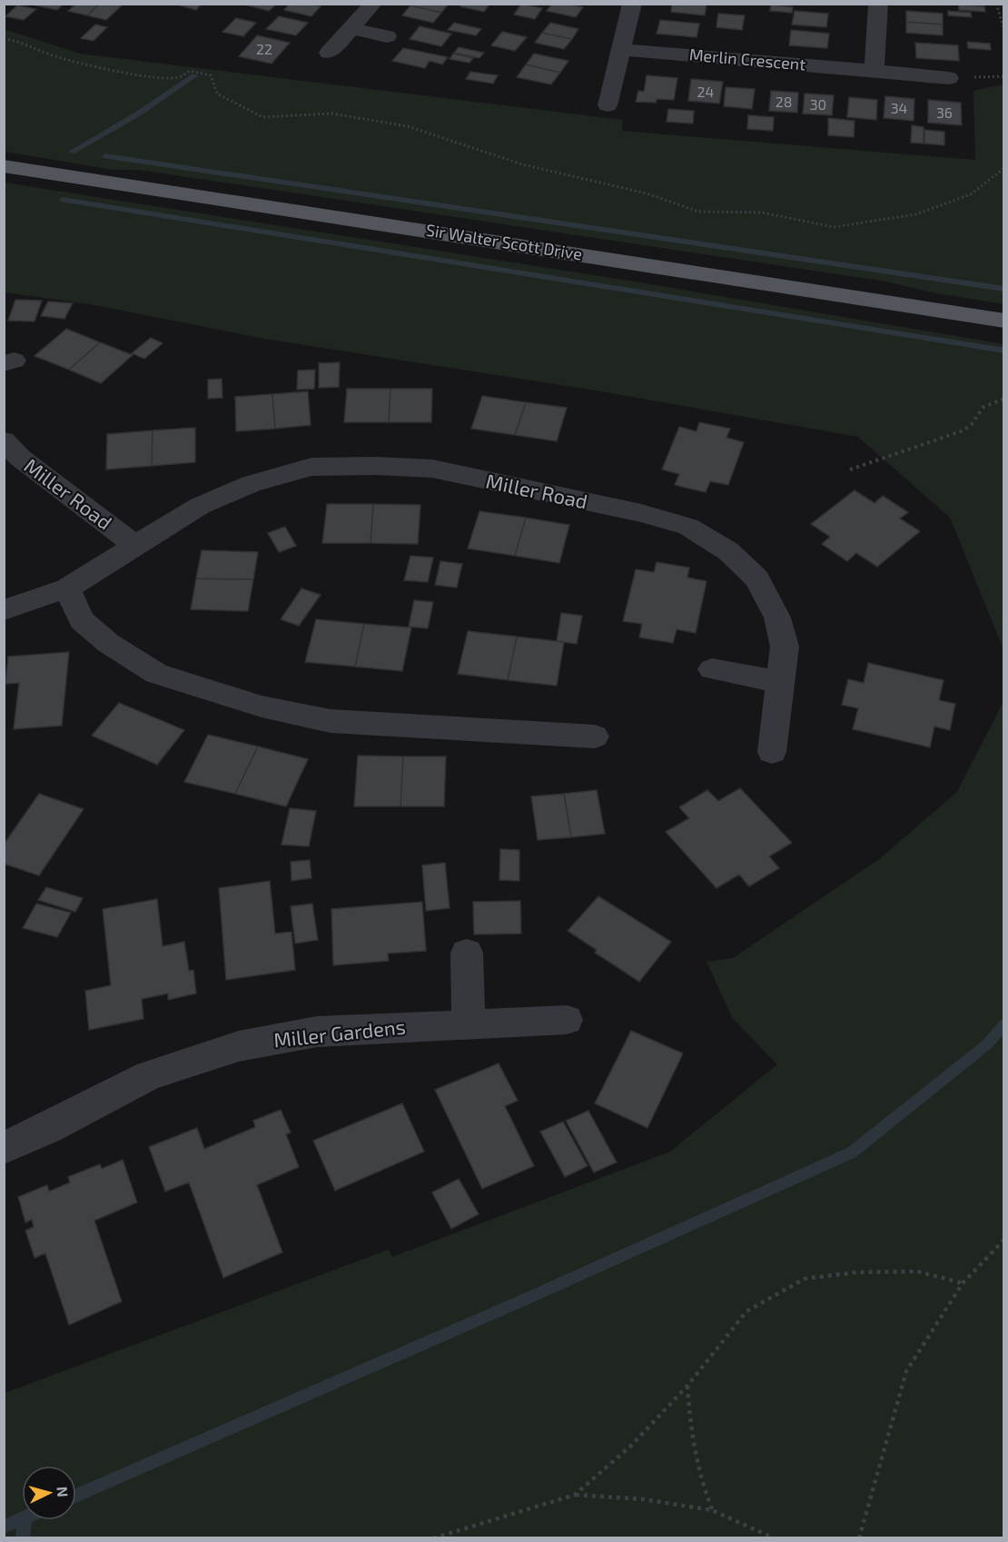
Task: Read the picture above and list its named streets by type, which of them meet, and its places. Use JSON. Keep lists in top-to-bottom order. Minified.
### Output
{"streets":{"main road":["Sir Walter Scott Drive"],"street":["Merlin Crescent","Miller Road","Miller Gardens"]},"house_numbers":["22","24","28","30","34","36"],"north":"right"}
